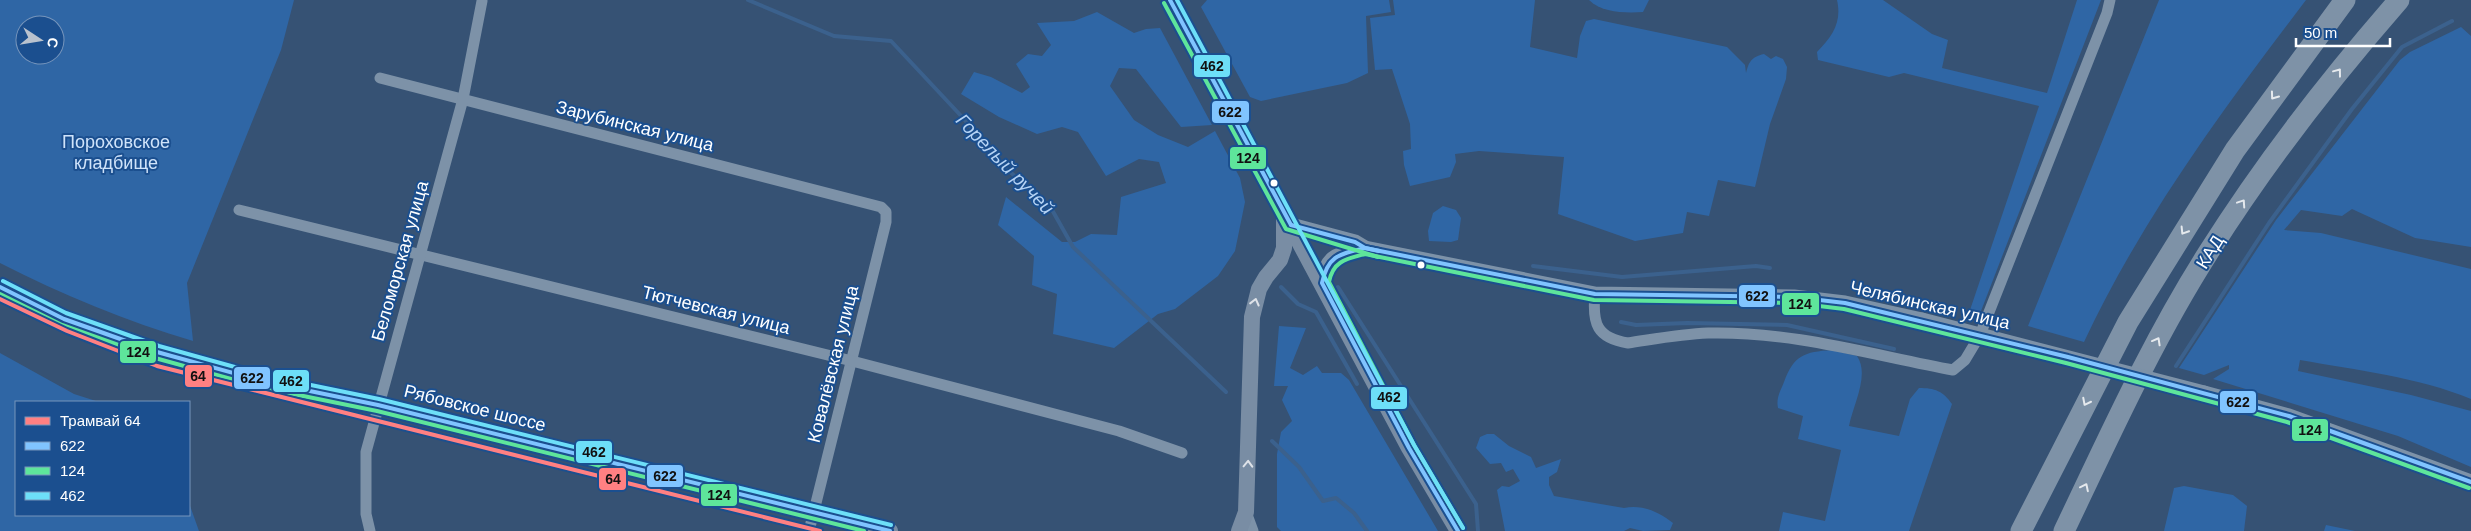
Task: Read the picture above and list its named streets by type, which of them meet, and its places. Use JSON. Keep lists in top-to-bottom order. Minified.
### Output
{"streets":{"highway":["КАД"],"main road":["Рябовское шоссе"],"street":["Зарубинская улица","Беломорская улица","Челябинская улица","Тютчевская улица","Ковалёвская улица"]},"crossings":[["Зарубинская улица","Беломорская улица"],["Зарубинская улица","Ковалёвская улица"],["Беломорская улица","Тютчевская улица"],["Беломорская улица","Рябовское шоссе"],["Тютчевская улица","Ковалёвская улица"],["Ковалёвская улица","Рябовское шоссе"]],"water":["Горелый ручей"],"parks":["Пороховское кладбище"],"lines":["transit line 622","transit line 462","transit line 124","tram line 64"],"legend":["Трамвай 64","622","124","462"],"scale_bar":"50 m","north":"right"}
